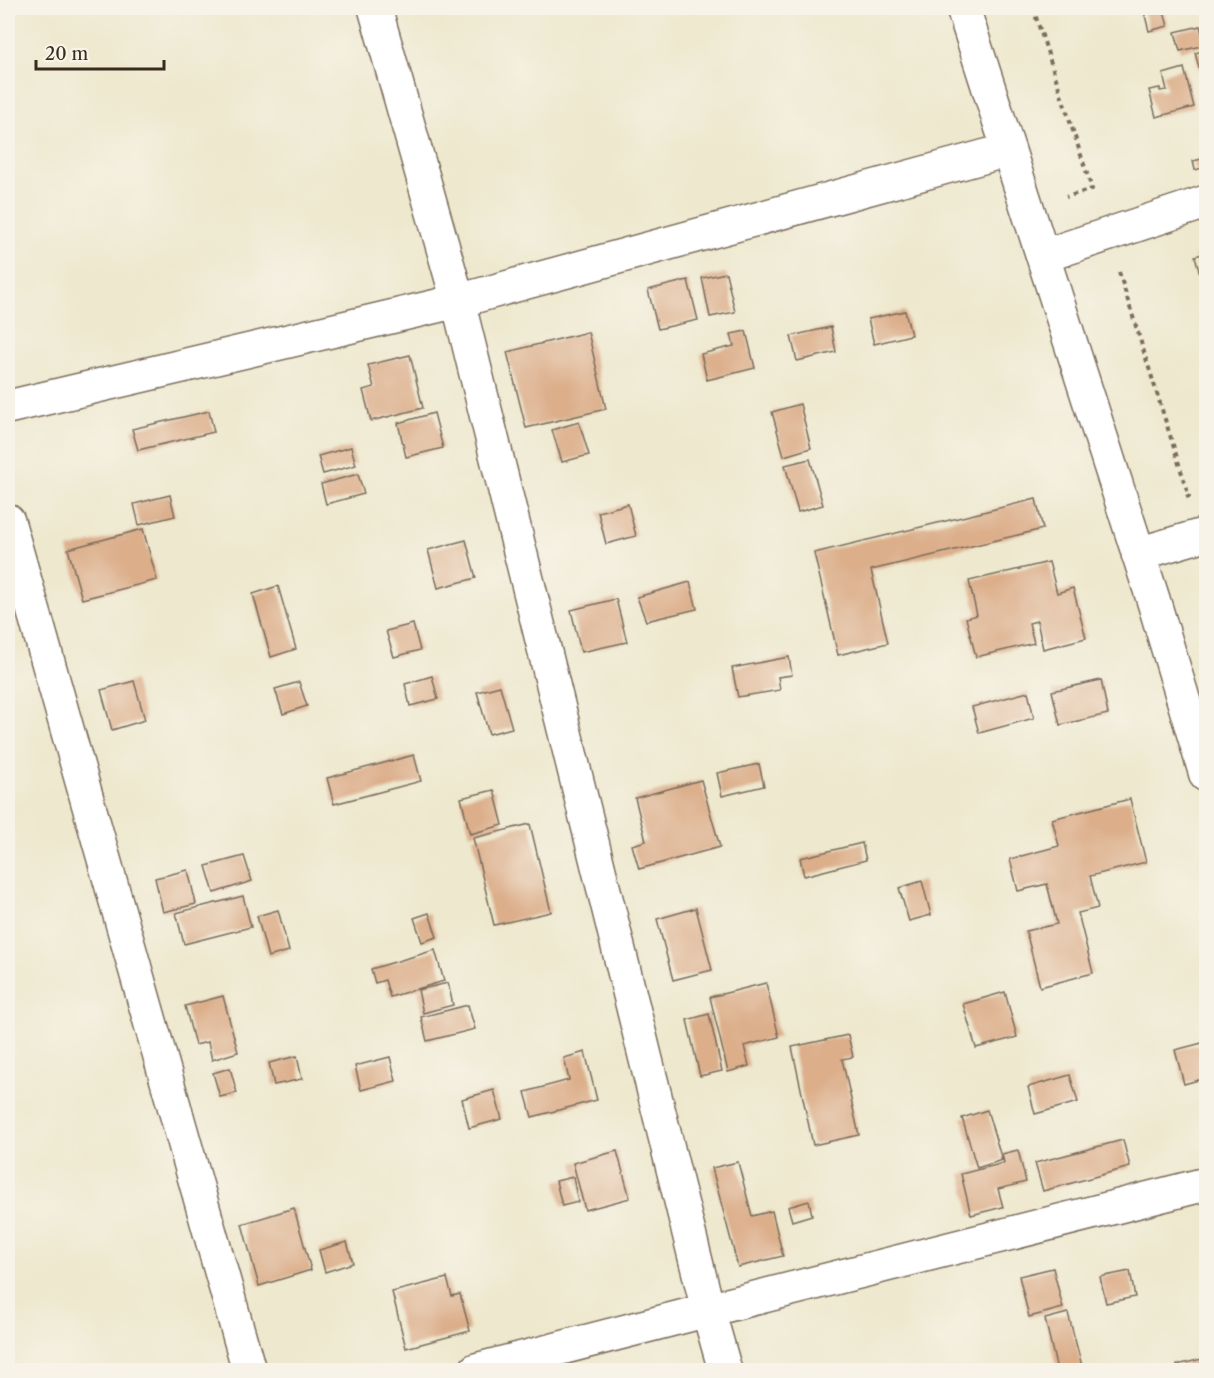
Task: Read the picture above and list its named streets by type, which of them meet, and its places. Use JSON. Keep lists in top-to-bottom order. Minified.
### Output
{"scale_bar":"20 m"}
